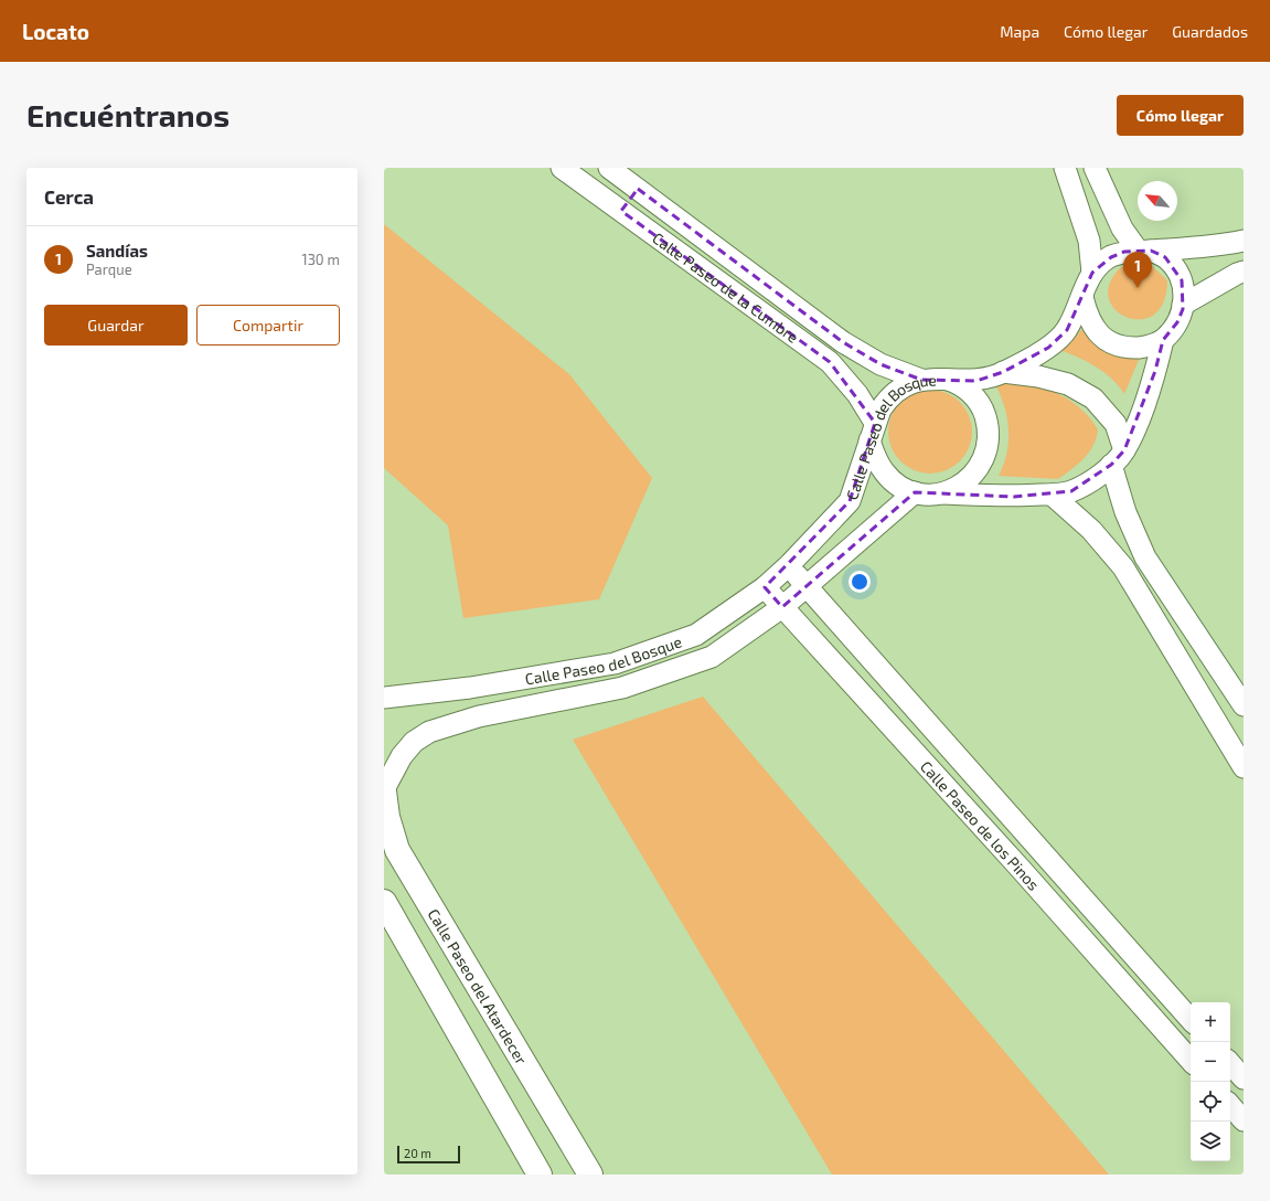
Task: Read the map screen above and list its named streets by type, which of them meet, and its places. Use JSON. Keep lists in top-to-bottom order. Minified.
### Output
{"streets":{"street":["Calle Paseo de la Cumbre","Calle Paseo del Bosque","Calle Paseo de los Pinos","Calle Paseo del Atardecer"]},"crossings":[["Calle Paseo de la Cumbre","Calle Paseo del Bosque"],["Calle Paseo del Bosque","Calle Paseo de los Pinos"],["Calle Paseo del Bosque","Calle Paseo del Atardecer"]],"scale_bar":"20 m","north":"top left","page":{"header":"Locato","nav":["Mapa","Cómo llegar","Guardados"],"buttons":["Cómo llegar",["Guardar","Compartir"]],"title":"Encuéntranos","heading":"Cerca","list":[{"mark":"1","name":"Sandías","note":"Parque","value":"130 m"}],"pins":"1","map_buttons":["+","−"],"scale":"20 m"}}
